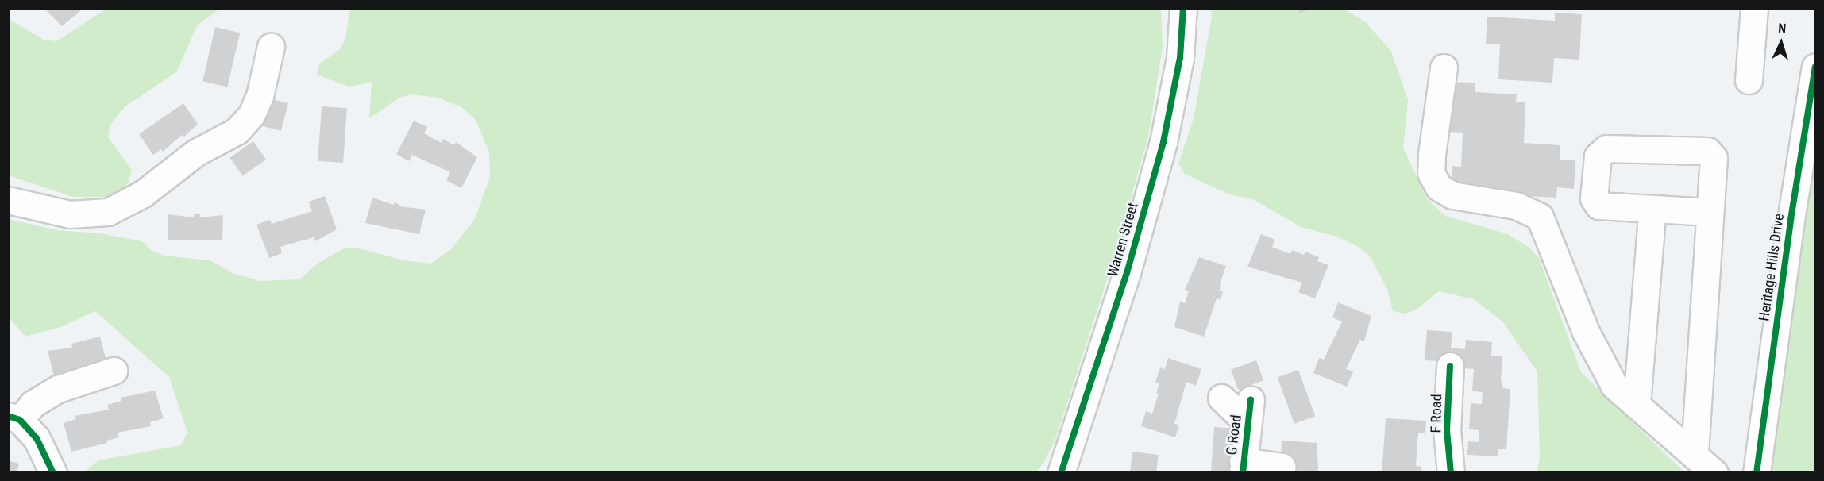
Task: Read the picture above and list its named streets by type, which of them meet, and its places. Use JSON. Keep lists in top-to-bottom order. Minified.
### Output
{"streets":{"street":["Warren Street","Heritage Hills Drive","F Road","G Road"]},"north":"top"}
